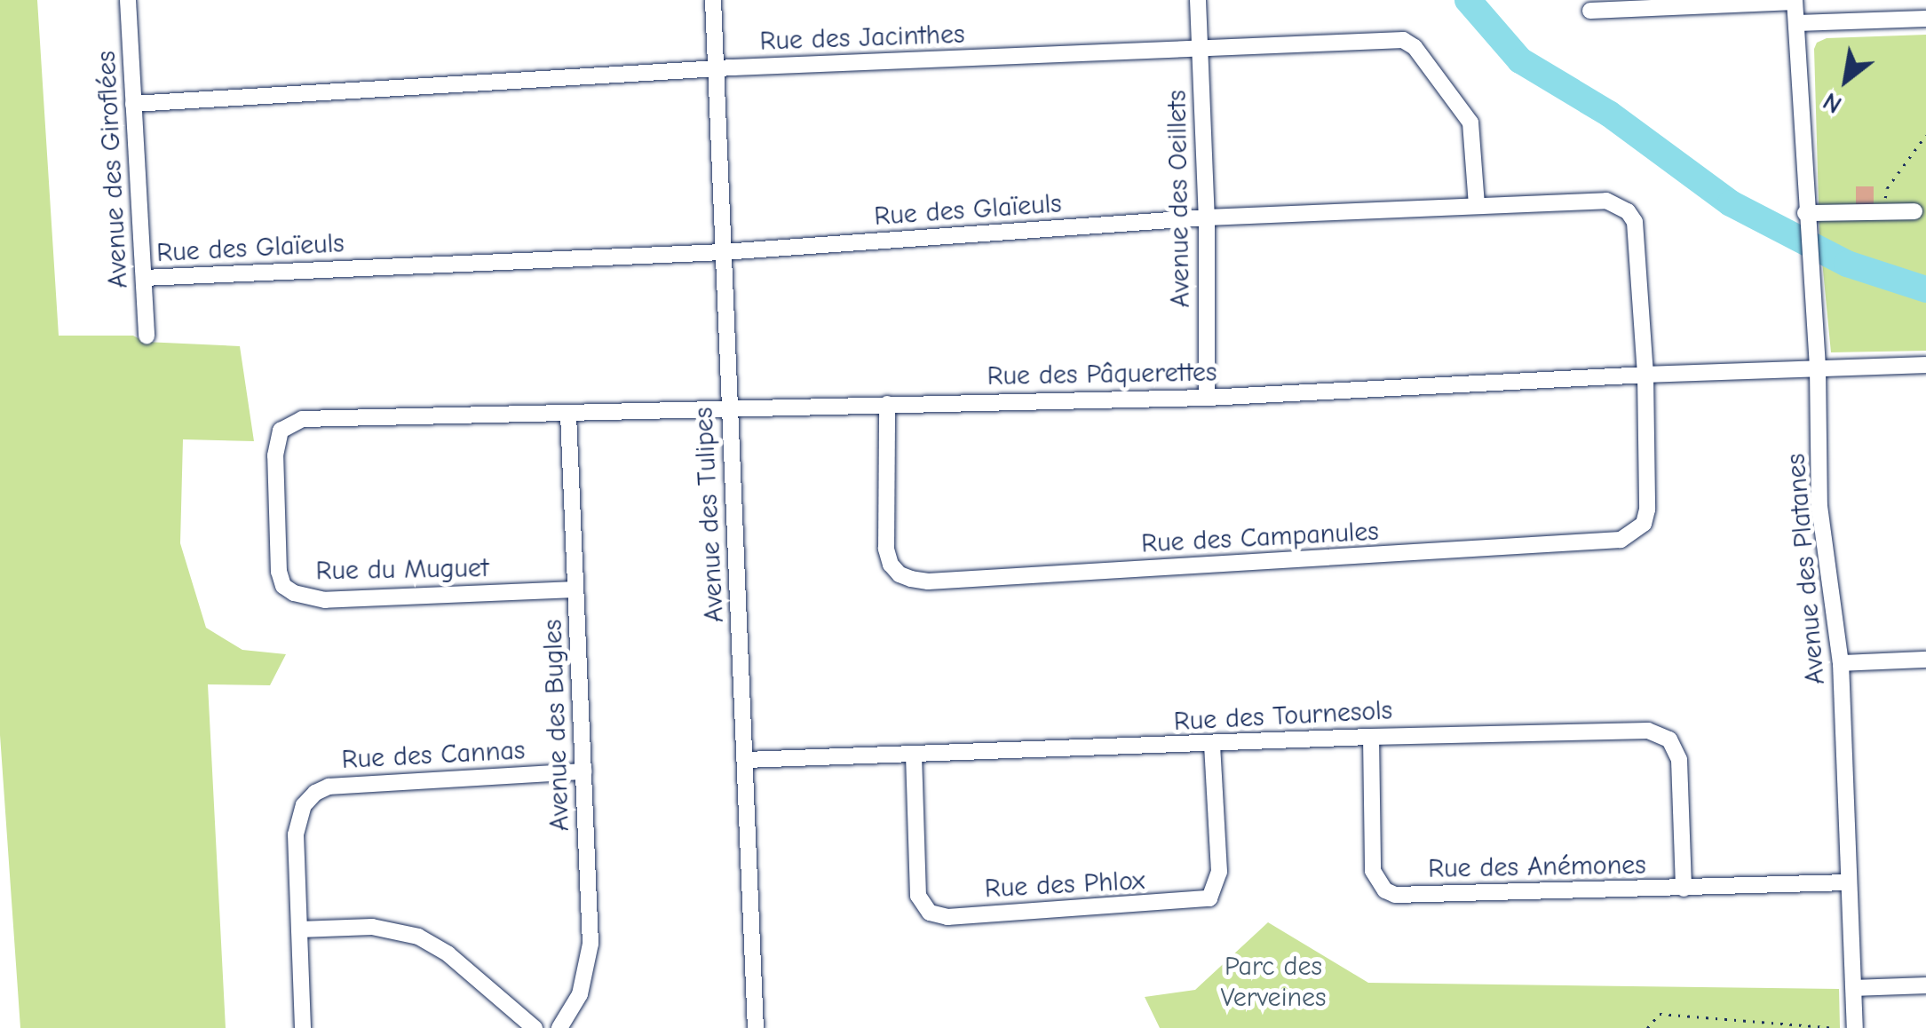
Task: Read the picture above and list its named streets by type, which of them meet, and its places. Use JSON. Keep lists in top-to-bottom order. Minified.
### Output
{"streets":{"street":["Rue des Jacinthes","Avenue des Giroflées","Avenue des Oeillets","Rue des Glaïeuls","Rue des Pâquerettes","Avenue des Tulipes","Rue des Campanules","Avenue des Platanes","Rue du Muguet","Rue des Tournesols","Avenue des Bugles","Rue des Cannas","Rue des Anémones","Rue des Phlox"]},"crossings":[["Rue des Jacinthes","Avenue des Giroflées"],["Rue des Jacinthes","Avenue des Oeillets"],["Rue des Jacinthes","Rue des Glaïeuls"],["Rue des Jacinthes","Avenue des Tulipes"],["Avenue des Giroflées","Rue des Glaïeuls"],["Avenue des Oeillets","Rue des Glaïeuls"],["Avenue des Oeillets","Rue des Pâquerettes"],["Rue des Glaïeuls","Rue des Pâquerettes"],["Rue des Glaïeuls","Avenue des Tulipes"],["Rue des Glaïeuls","Rue des Campanules"],["Rue des Pâquerettes","Avenue des Tulipes"],["Rue des Pâquerettes","Rue des Campanules"],["Rue des Pâquerettes","Avenue des Platanes"],["Rue des Pâquerettes","Rue du Muguet"],["Rue des Pâquerettes","Avenue des Bugles"],["Avenue des Tulipes","Rue des Tournesols"],["Avenue des Platanes","Rue des Anémones"],["Rue du Muguet","Avenue des Bugles"],["Rue des Tournesols","Rue des Anémones"],["Rue des Tournesols","Rue des Phlox"],["Avenue des Bugles","Rue des Cannas"]],"parks":["Parc des Verveines"],"north":"bottom left"}
